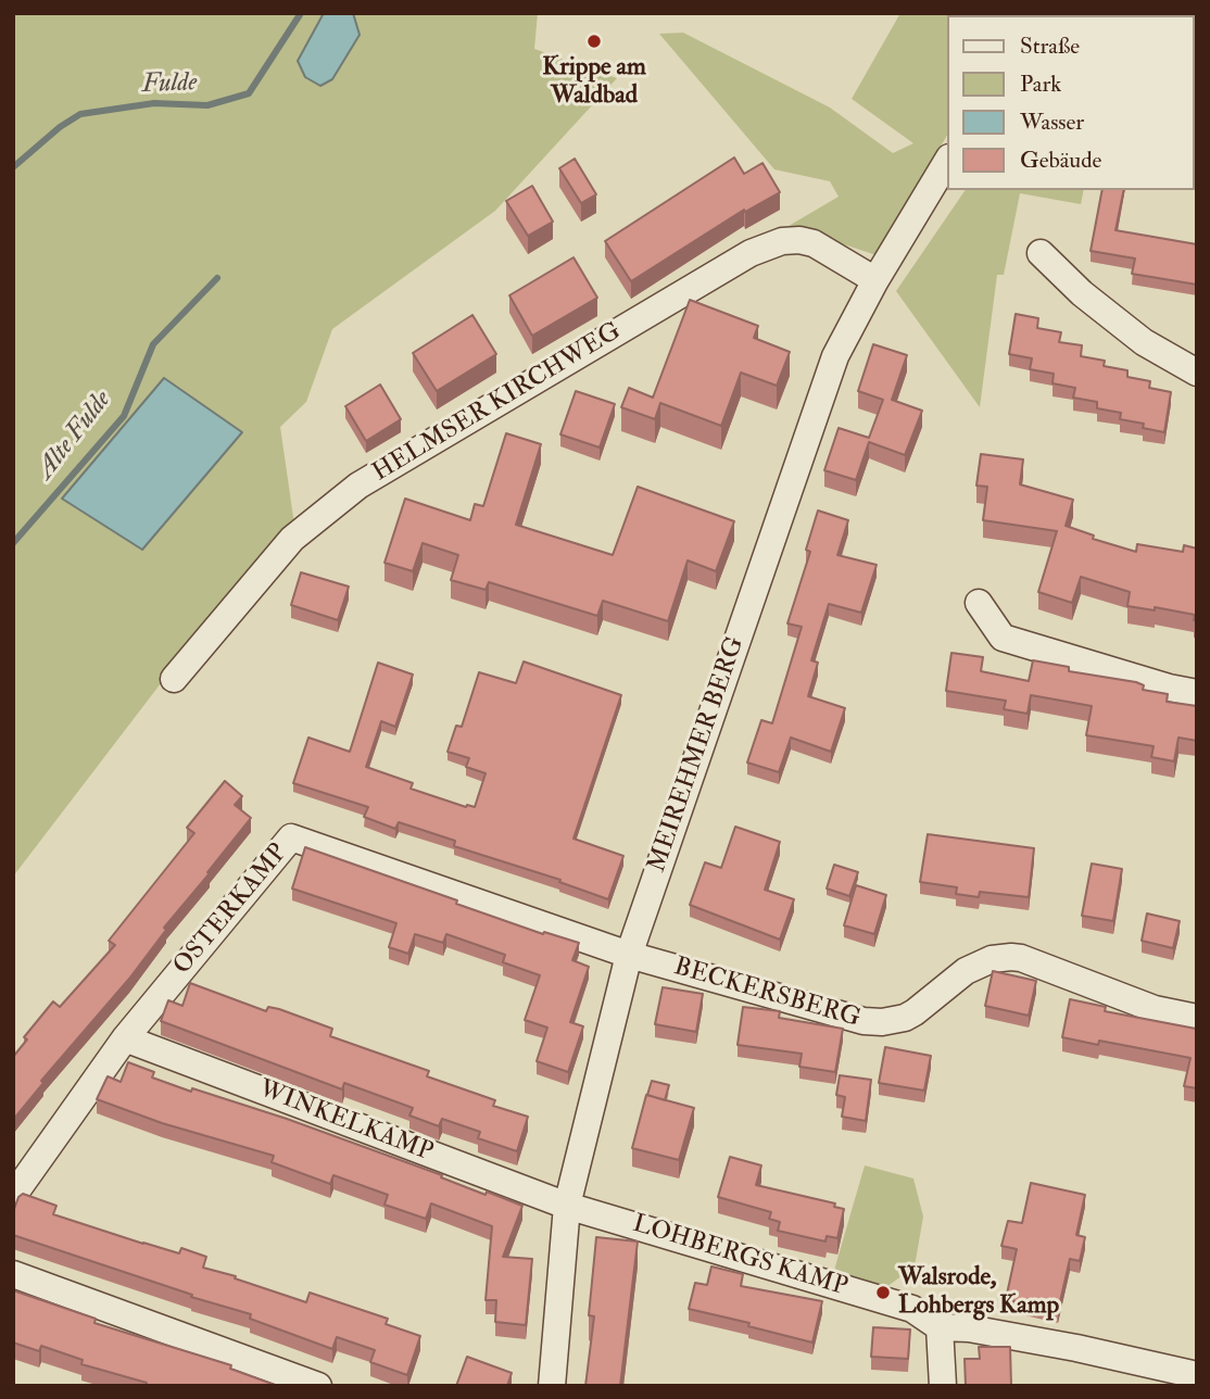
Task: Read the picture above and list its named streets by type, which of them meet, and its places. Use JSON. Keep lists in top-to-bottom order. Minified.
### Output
{"streets":{"street":["HELMSER KIRCHWEG","MEIREHMER BERG","OSTERKAMP","BECKERSBERG","WINKELKAMP","LOHBERGS KAMP"]},"crossings":[["HELMSER KIRCHWEG","MEIREHMER BERG"],["MEIREHMER BERG","OSTERKAMP"],["MEIREHMER BERG","BECKERSBERG"],["MEIREHMER BERG","WINKELKAMP"],["MEIREHMER BERG","LOHBERGS KAMP"],["OSTERKAMP","BECKERSBERG"],["OSTERKAMP","WINKELKAMP"],["WINKELKAMP","LOHBERGS KAMP"]],"water":["Fulde","Alte Fulde"],"places":["Krippe am Waldbad","Walsrode, Lohbergs Kamp"],"legend":["Straße","Park","Wasser","Gebäude"]}
